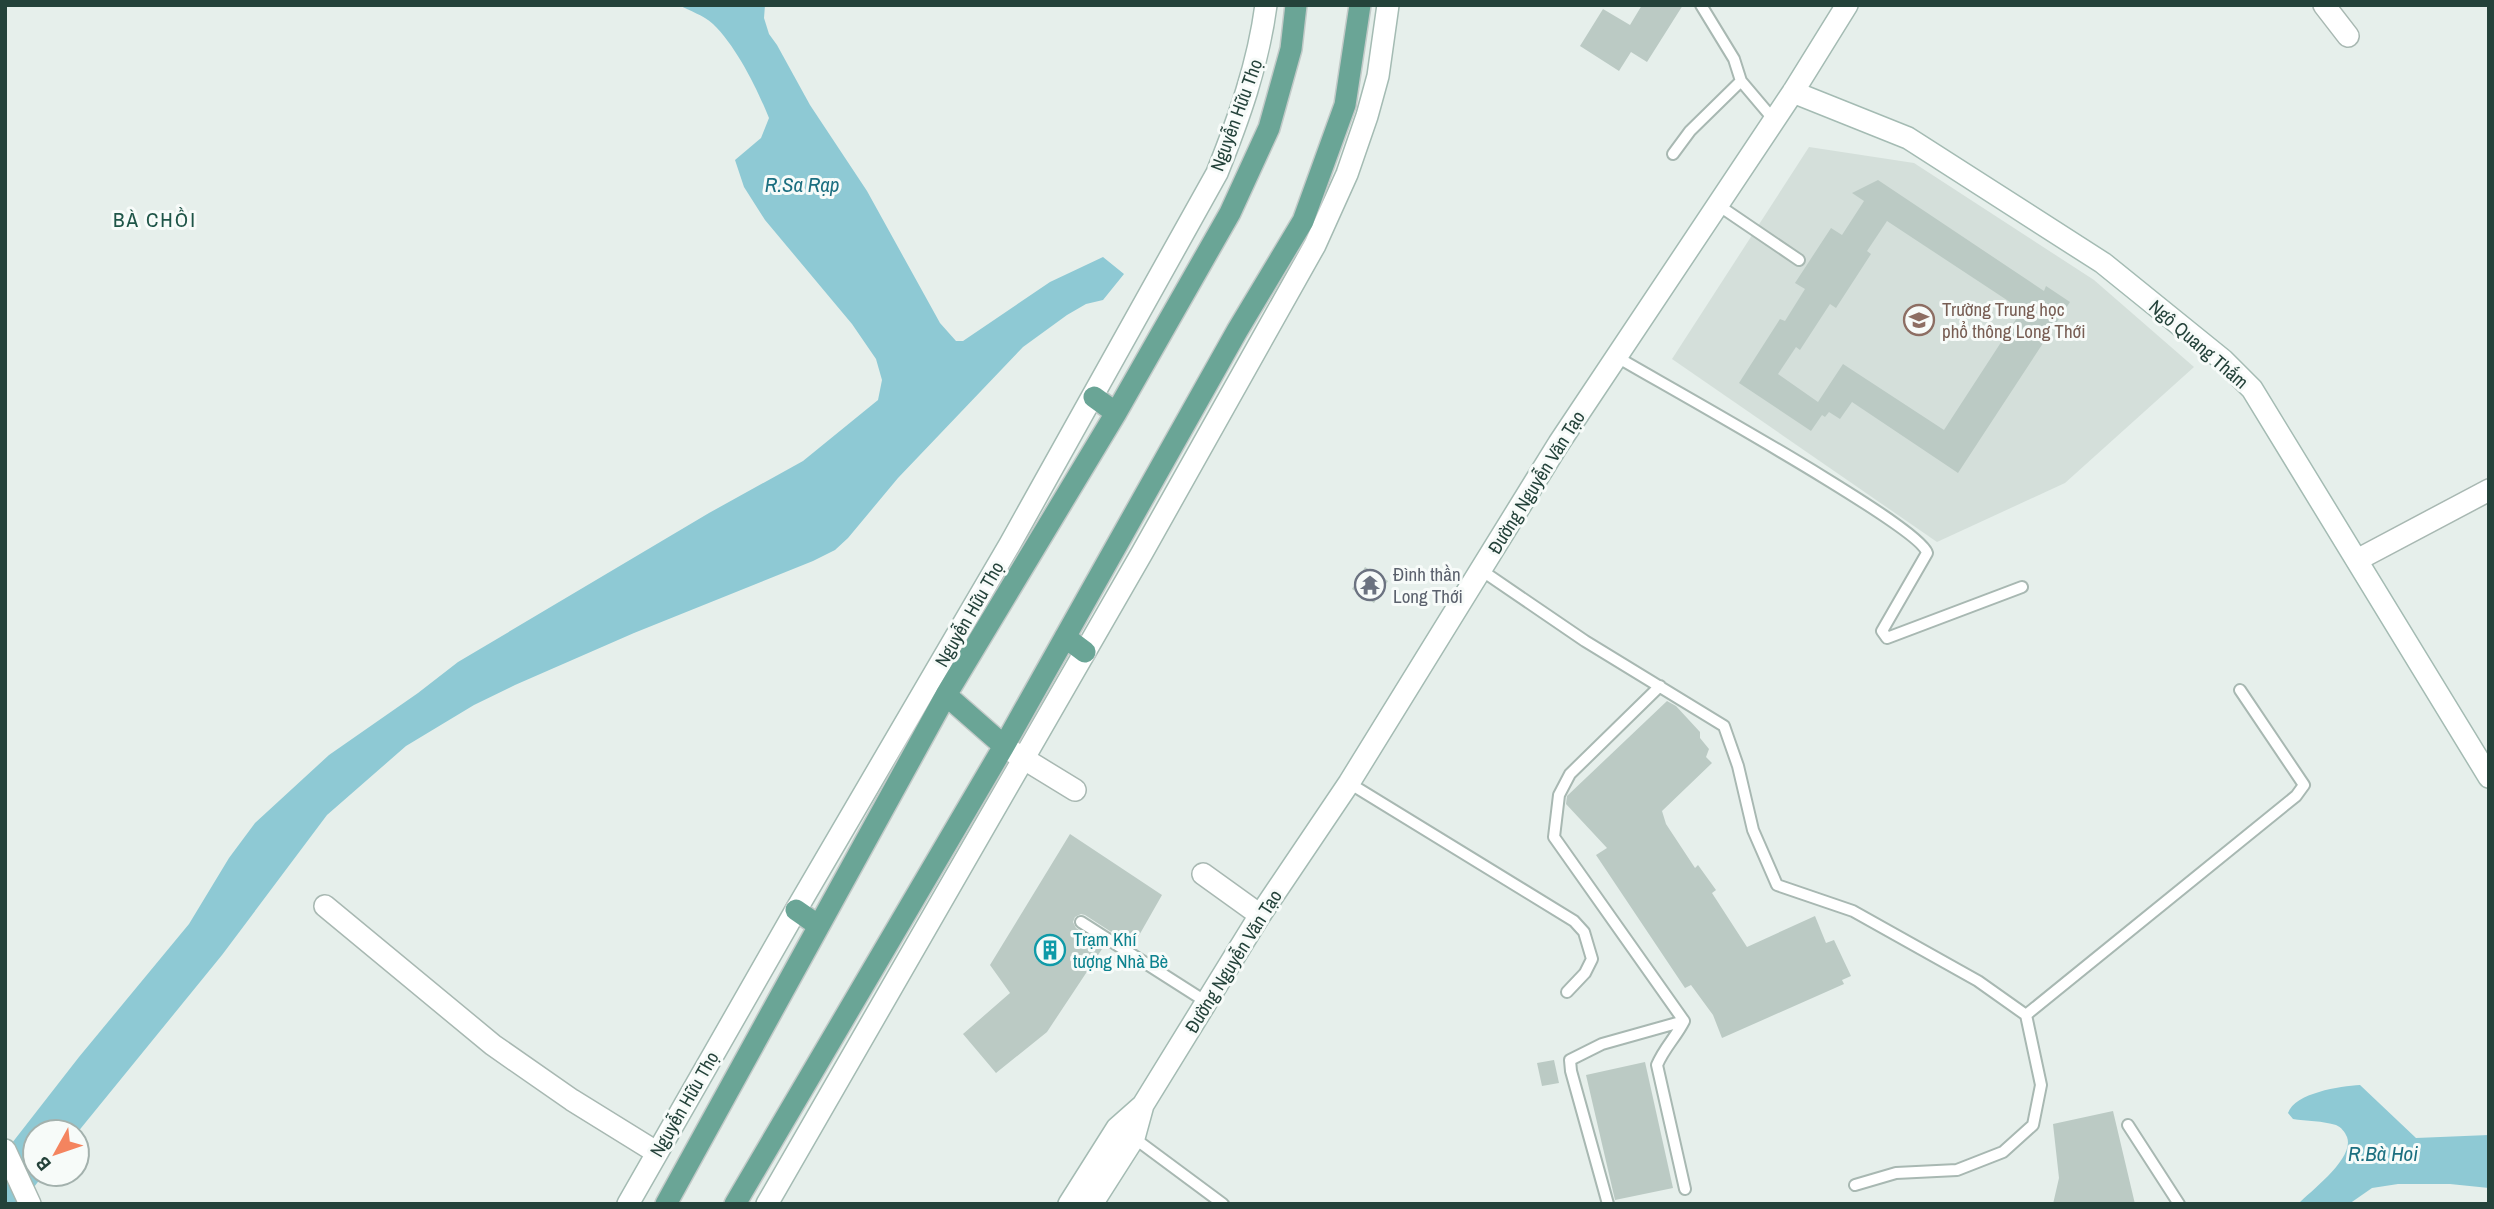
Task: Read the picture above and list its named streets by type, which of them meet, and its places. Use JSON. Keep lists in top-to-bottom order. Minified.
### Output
{"streets":{"main road":["Nguyễn Hữu Thọ","Ngô Quang Thắm","Đường Nguyễn Văn Tạo"]},"crossings":[["Ngô Quang Thắm","Đường Nguyễn Văn Tạo"]],"districts":["BÀ CHỒI"],"water":["R.Sa Rạp","R.Bà Hoi"],"places":{"school or university":["Trường Trung học phổ thông Long Thới"],"temple":["Đình thần Long Thới"],"building":["Trạm Khí tượng Nhà Bè"]},"north":"bottom left"}
